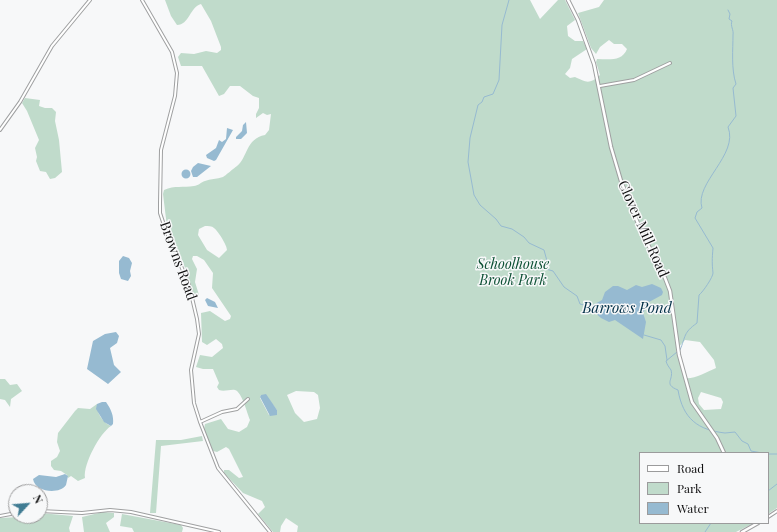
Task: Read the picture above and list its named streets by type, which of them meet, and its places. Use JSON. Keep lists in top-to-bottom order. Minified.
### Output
{"streets":{"street":["Clover Mill Road","Browns Road"]},"water":["Barrows Pond"],"parks":["Schoolhouse Brook Park"],"legend":["Road","Park","Water"],"north":"top right"}
